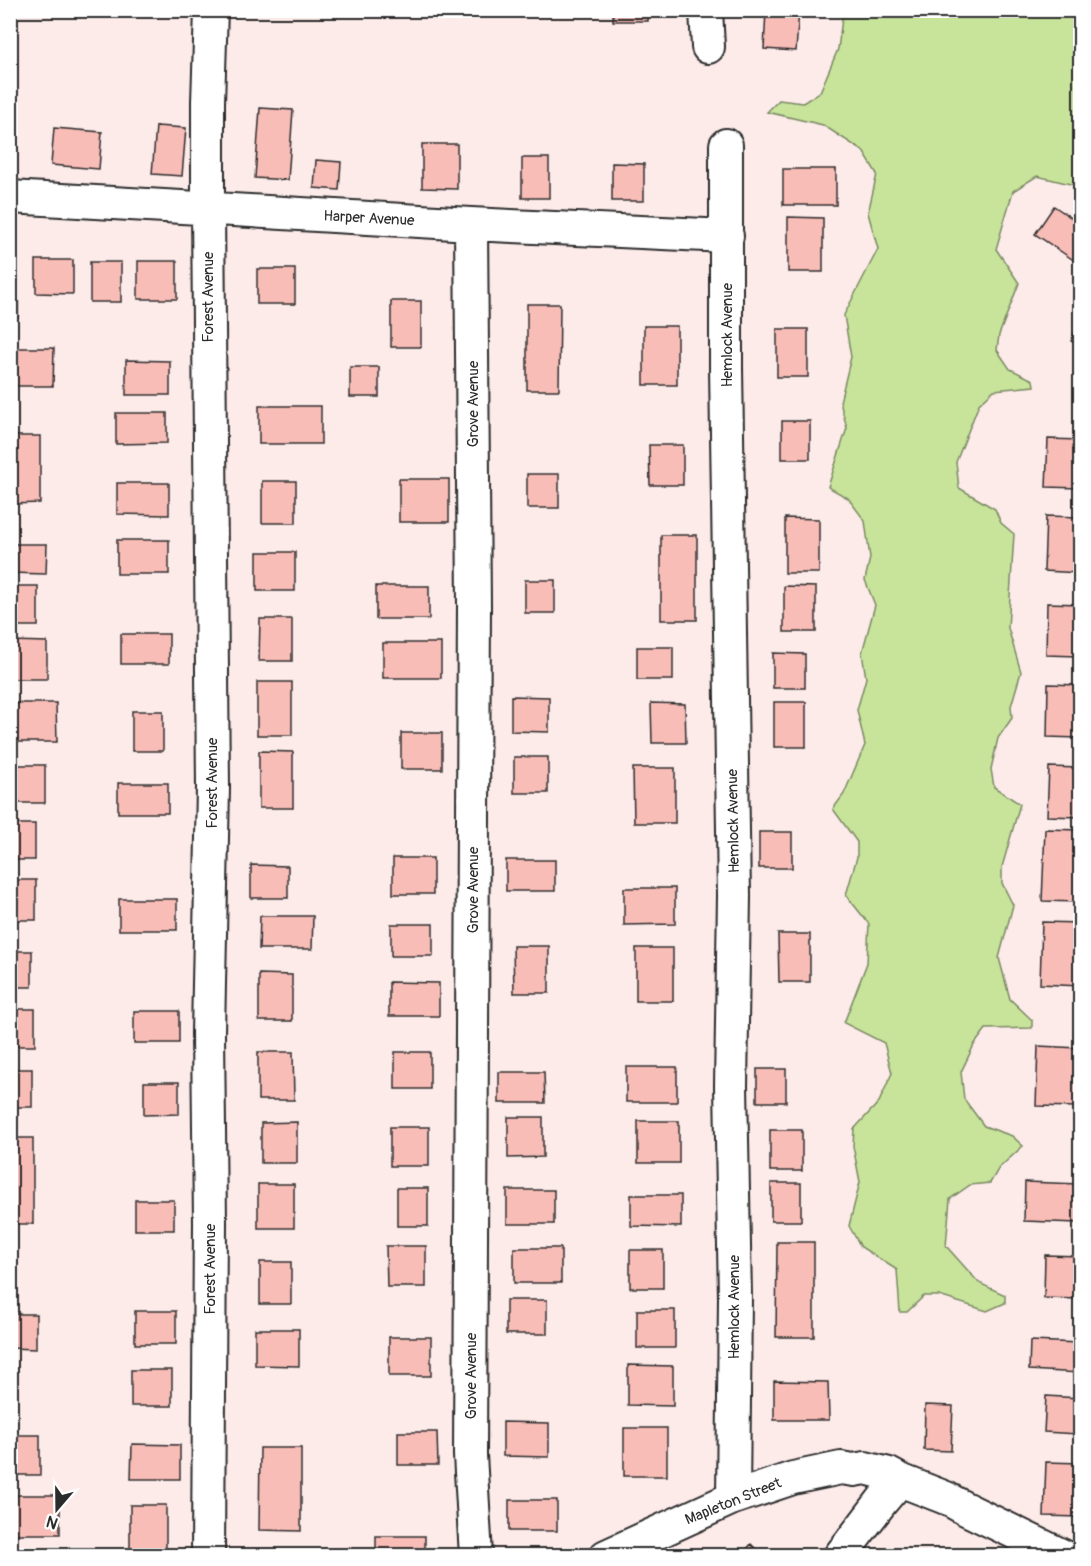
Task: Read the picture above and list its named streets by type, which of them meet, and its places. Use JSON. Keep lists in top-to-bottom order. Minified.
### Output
{"streets":{"street":["Harper Avenue","Forest Avenue","Hemlock Avenue","Grove Avenue","Mapleton Street"]},"crossings":[["Harper Avenue","Forest Avenue"],["Harper Avenue","Hemlock Avenue"],["Harper Avenue","Grove Avenue"],["Hemlock Avenue","Mapleton Street"]],"north":"bottom"}
